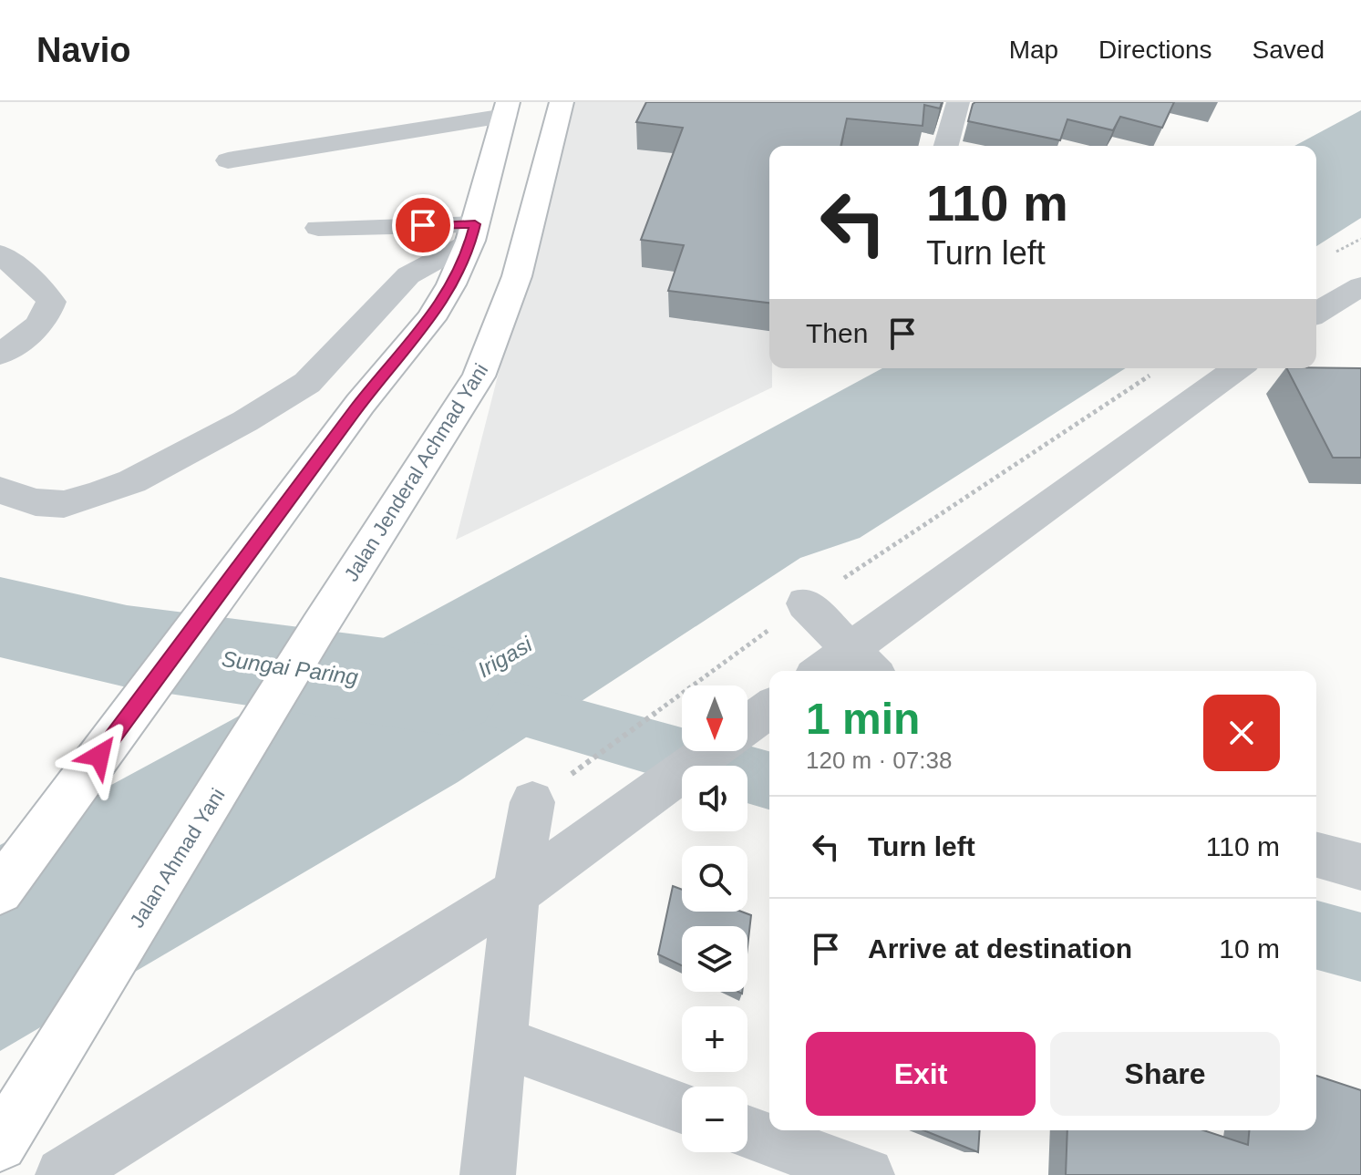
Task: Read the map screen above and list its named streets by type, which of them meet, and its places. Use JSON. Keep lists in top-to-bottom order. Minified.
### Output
{"streets":{"highway":["Jalan Jenderal Achmad Yani","Jalan Ahmad Yani"]},"crossings":[["Jalan Jenderal Achmad Yani","Jalan Ahmad Yani"]],"water":["Irigasi","Sungai Paring"],"north":"bottom","page":{"header":"Navio","nav":["Map","Directions","Saved"],"turn":["110 m","Turn left"],"then":"Then","heading":["1 min","120 m · 07:38"],"map_buttons":["+","−"],"list":[{"name":"Turn left","value":"110 m"},{"name":"Arrive at destination","value":"10 m"}],"buttons":["Exit","Share"]}}
